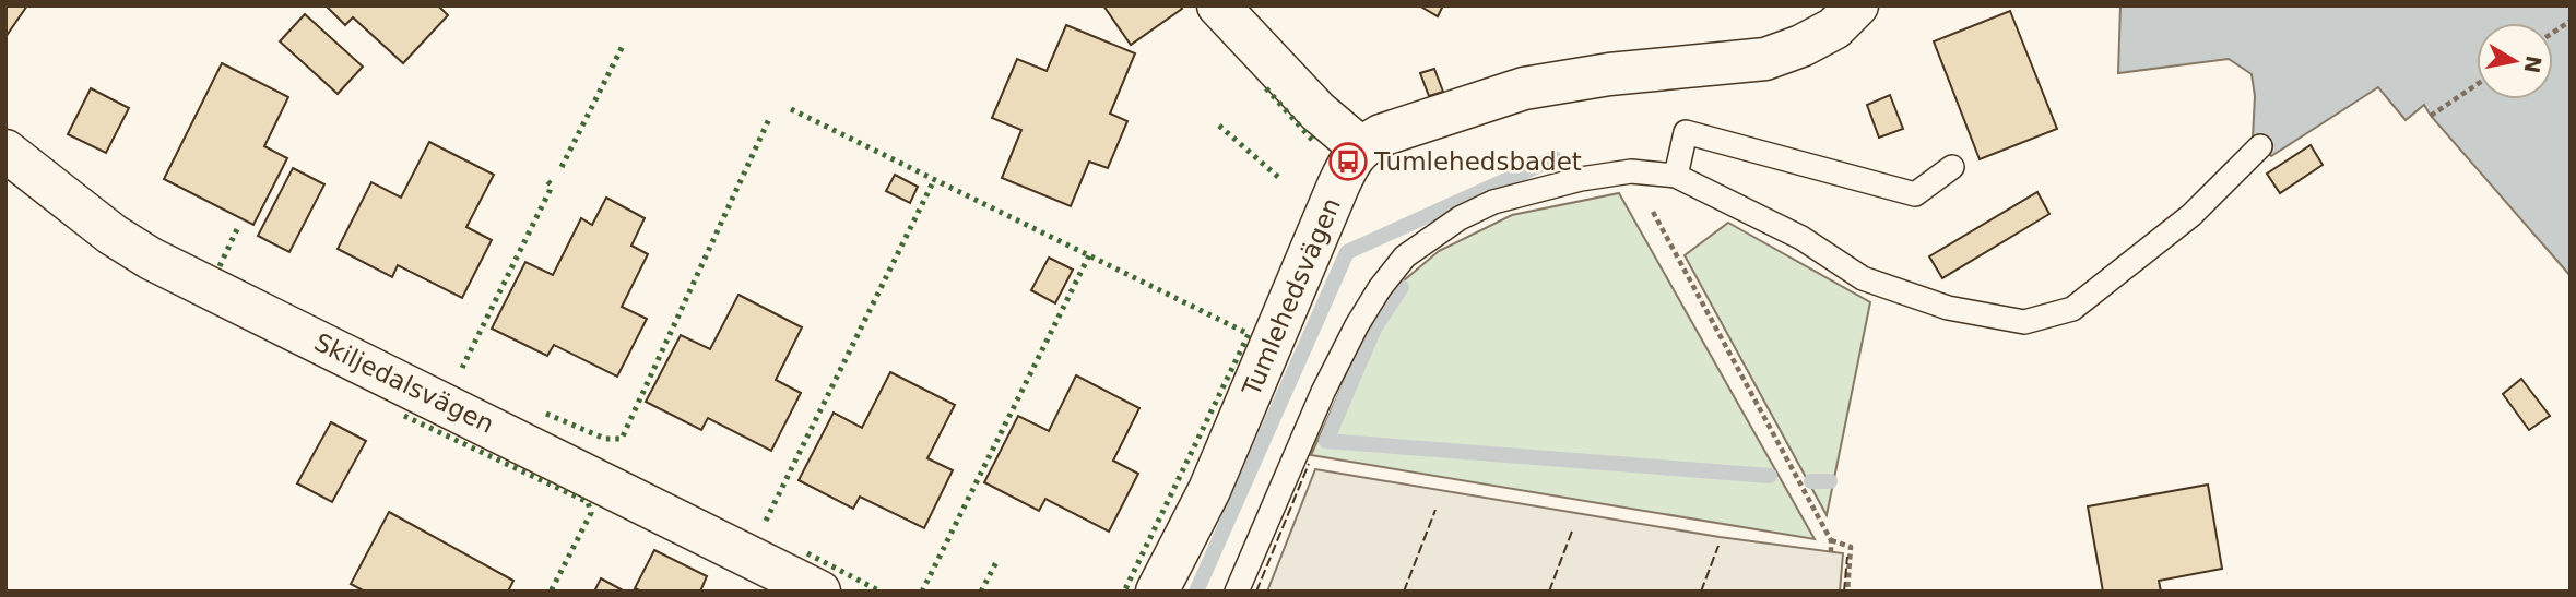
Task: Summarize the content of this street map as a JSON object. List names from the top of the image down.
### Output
{
  "streets": {
    "street": ["Tumlehedsvägen", "Skiljedalsvägen"]
  },
  "places": {
    "bus stop": ["Tumlehedsbadet"]
  },
  "north": "right"
}
